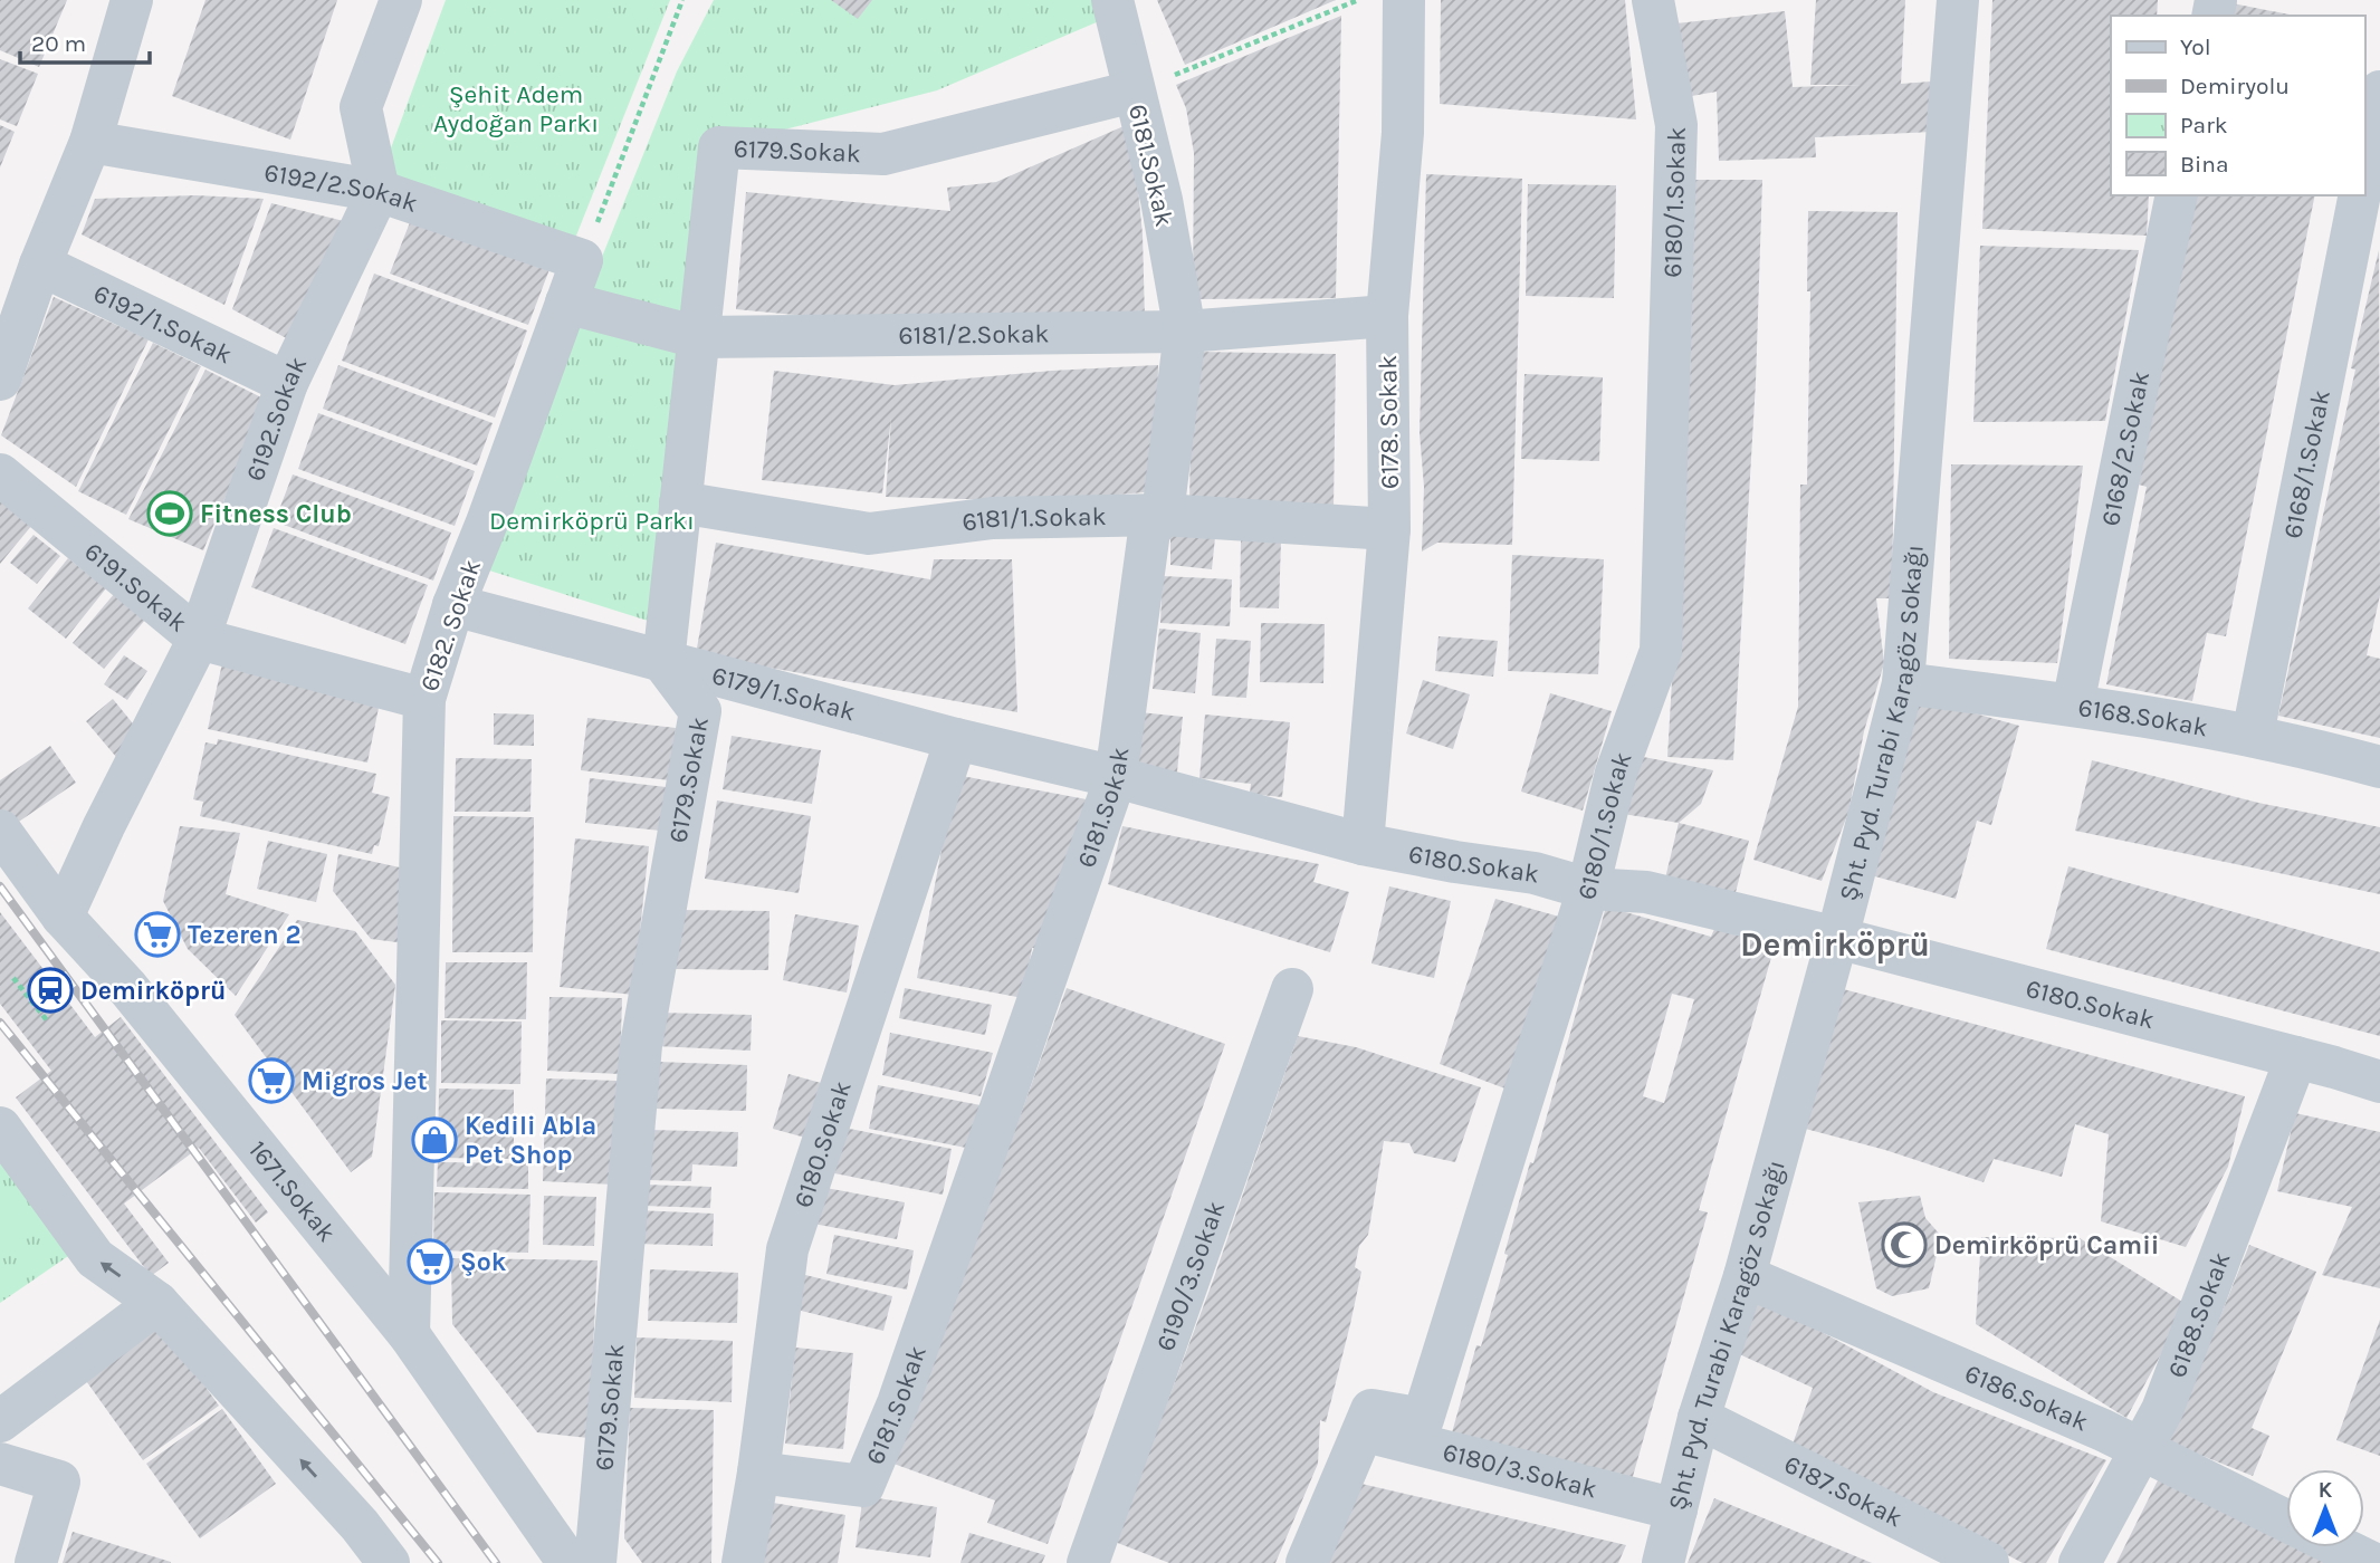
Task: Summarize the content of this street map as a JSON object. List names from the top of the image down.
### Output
{
  "streets": {
    "street": [
      "6179.Sokak",
      "6181.Sokak",
      "6192/2.Sokak",
      "6180/1.Sokak",
      "6192/1.Sokak",
      "6181/2.Sokak",
      "6192.Sokak",
      "6178. Sokak",
      "6168/2.Sokak",
      "6168/1.Sokak",
      "6181/1.Sokak",
      "6191.Sokak",
      "6182. Sokak",
      "6179/1.Sokak",
      "6168.Sokak",
      "Şht. Pyd. Turabi Karagöz Sokağı",
      "6180.Sokak",
      "1671.Sokak",
      "6190/3.Sokak",
      "6188.Sokak",
      "6186.Sokak",
      "6180/3.Sokak",
      "6187.Sokak"
    ]
  },
  "crossings": [
    ["6179.Sokak", "6181.Sokak"],
    ["6179.Sokak", "6181/2.Sokak"],
    ["6179.Sokak", "6181/1.Sokak"],
    ["6179.Sokak", "6179/1.Sokak"],
    ["6181.Sokak", "6181/2.Sokak"],
    ["6181.Sokak", "6181/1.Sokak"],
    ["6181.Sokak", "6179/1.Sokak"],
    ["6181.Sokak", "6180.Sokak"],
    ["6192/2.Sokak", "6192.Sokak"],
    ["6192/2.Sokak", "6182. Sokak"],
    ["6180/1.Sokak", "6180.Sokak"],
    ["6180/1.Sokak", "6180/3.Sokak"],
    ["6192/1.Sokak", "6192.Sokak"],
    ["6181/2.Sokak", "6178. Sokak"],
    ["6181/2.Sokak", "6182. Sokak"],
    ["6192.Sokak", "6191.Sokak"],
    ["6192.Sokak", "1671.Sokak"],
    ["6178. Sokak", "6181/1.Sokak"],
    ["6178. Sokak", "6180.Sokak"],
    ["6168/2.Sokak", "6168.Sokak"],
    ["6168/1.Sokak", "6168.Sokak"],
    ["6191.Sokak", "6182. Sokak"],
    ["6182. Sokak", "6179/1.Sokak"],
    ["6182. Sokak", "1671.Sokak"],
    ["6179/1.Sokak", "6180.Sokak"],
    ["6168.Sokak", "Şht. Pyd. Turabi Karagöz Sokağı"],
    ["Şht. Pyd. Turabi Karagöz Sokağı", "6180.Sokak"],
    ["Şht. Pyd. Turabi Karagöz Sokağı", "6186.Sokak"],
    ["Şht. Pyd. Turabi Karagöz Sokağı", "6180/3.Sokak"],
    ["Şht. Pyd. Turabi Karagöz Sokağı", "6187.Sokak"],
    ["6180.Sokak", "6188.Sokak"],
    ["6188.Sokak", "6186.Sokak"]
  ],
  "districts": ["Demirköprü"],
  "parks": ["Şehit Adem Aydoğan Parkı", "Demirköprü Parkı"],
  "places": {
    "sports": ["Fitness Club"],
    "supermarket": ["Tezeren 2", "Migros Jet", "Şok"],
    "station": ["Demirköprü"],
    "shop": ["Kedili Abla Pet Shop"],
    "mosque": ["Demirköprü Camii"]
  },
  "legend": [
    "Yol",
    "Demiryolu",
    "Park",
    "Bina"
  ],
  "scale_bar": "20 m",
  "north": "top"
}
